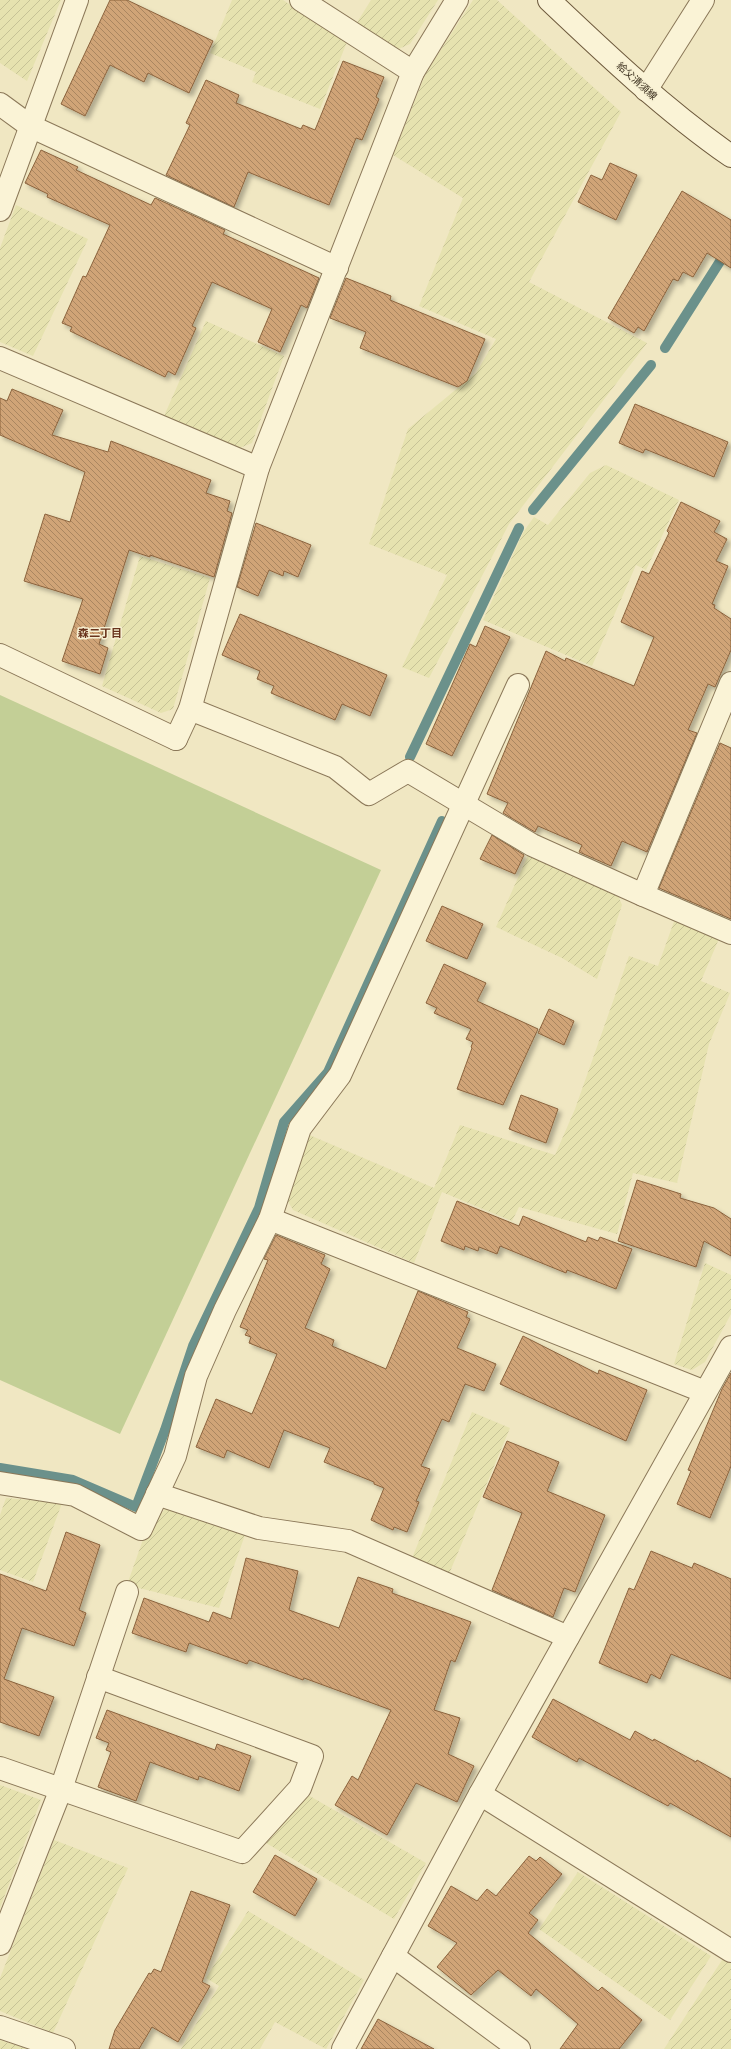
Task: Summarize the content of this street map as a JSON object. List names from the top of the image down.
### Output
{
  "streets": {
    "street": ["給父清須線"]
  },
  "districts": ["森二丁目"]
}
